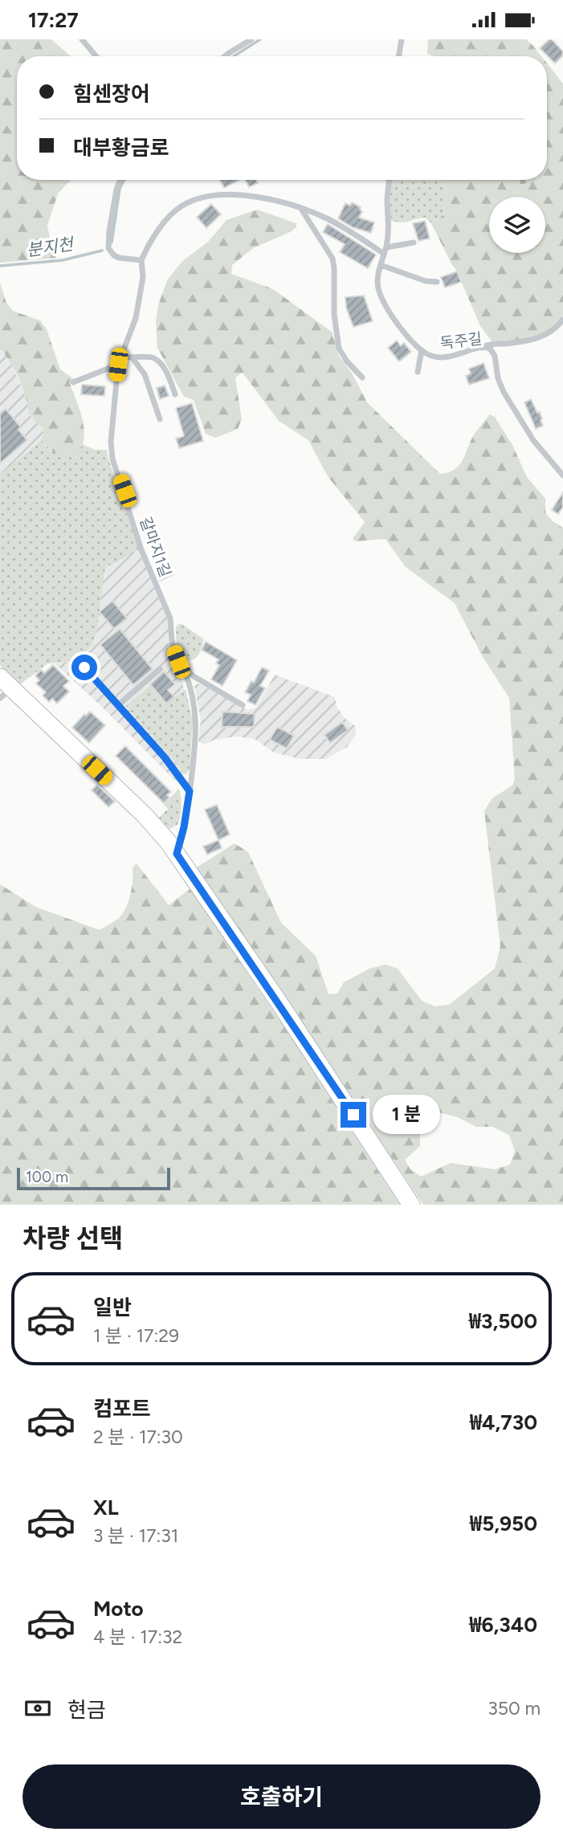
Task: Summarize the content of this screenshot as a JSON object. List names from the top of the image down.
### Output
{
  "streets": {
    "lane": ["독주길", "갈마지1길"]
  },
  "water": ["분지천"],
  "scale_bar": "100 m",
  "page": {
    "status": "17:27",
    "banner": ["힘센장어", "대부황금로"],
    "bubble": "1 분",
    "scale": "100 m",
    "heading": "차량 선택",
    "list": [
      {
        "name": "일반",
        "note": "1 분 · 17:29",
        "value": "₩3,500"
      },
      {
        "name": "컴포트",
        "note": "2 분 · 17:30",
        "value": "₩4,730"
      },
      {
        "name": "XL",
        "note": "3 분 · 17:31",
        "value": "₩5,950"
      },
      {
        "name": "Moto",
        "note": "4 분 · 17:32",
        "value": "₩6,340"
      }
    ],
    "pay": ["현금", "350 m"],
    "buttons": "호출하기"
  }
}
